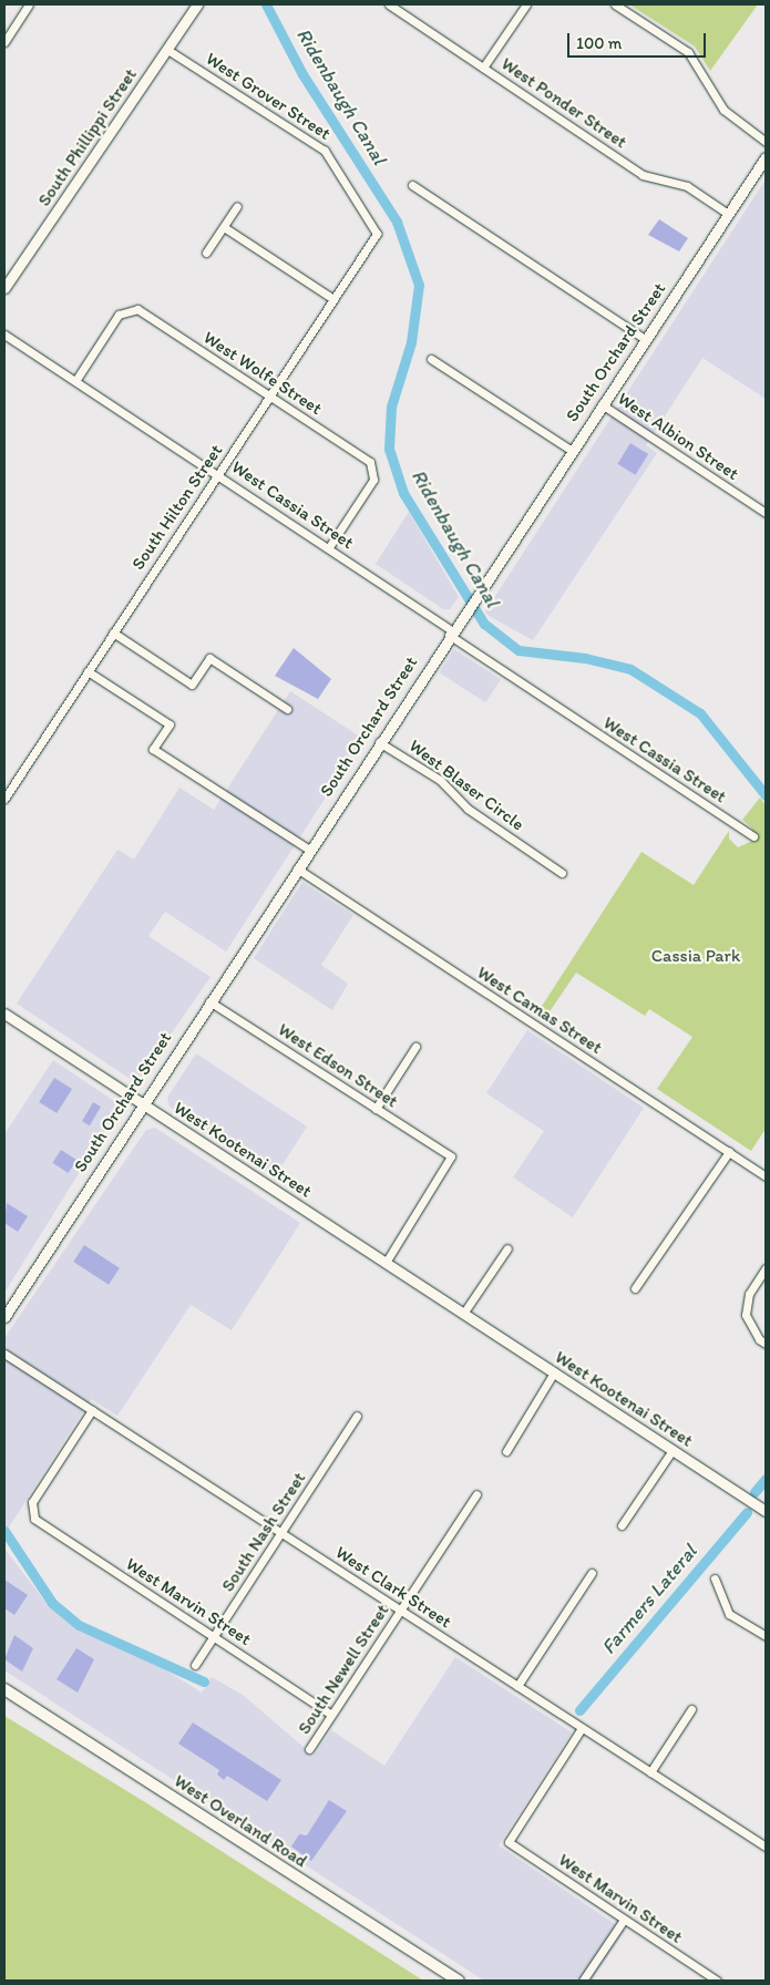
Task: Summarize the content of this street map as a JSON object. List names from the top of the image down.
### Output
{
  "streets": {
    "main road": [
      "South Phillippi Street",
      "South Orchard Street",
      "West Kootenai Street",
      "West Overland Road"
    ],
    "street": [
      "West Grover Street",
      "West Ponder Street",
      "West Wolfe Street",
      "West Albion Street",
      "West Cassia Street",
      "South Hilton Street",
      "West Blaser Circle",
      "West Camas Street",
      "West Edson Street",
      "South Nash Street",
      "West Clark Street",
      "West Marvin Street",
      "South Newell Street"
    ]
  },
  "crossings": [
    ["West Grover Street", "South Phillippi Street"],
    ["West Grover Street", "South Hilton Street"],
    ["West Ponder Street", "South Orchard Street"],
    ["South Orchard Street", "West Albion Street"],
    ["South Orchard Street", "West Cassia Street"],
    ["South Orchard Street", "West Blaser Circle"],
    ["South Orchard Street", "West Camas Street"],
    ["South Orchard Street", "West Edson Street"],
    ["South Orchard Street", "West Kootenai Street"],
    ["West Wolfe Street", "West Cassia Street"],
    ["West Wolfe Street", "South Hilton Street"],
    ["West Cassia Street", "South Hilton Street"],
    ["West Edson Street", "West Kootenai Street"],
    ["South Nash Street", "West Clark Street"],
    ["South Nash Street", "West Marvin Street"],
    ["West Clark Street", "West Marvin Street"],
    ["West Clark Street", "South Newell Street"],
    ["West Marvin Street", "South Newell Street"]
  ],
  "water": ["Ridenbaugh Canal", "Farmers Lateral"],
  "parks": ["Cassia Park"],
  "scale_bar": "100 m"
}
